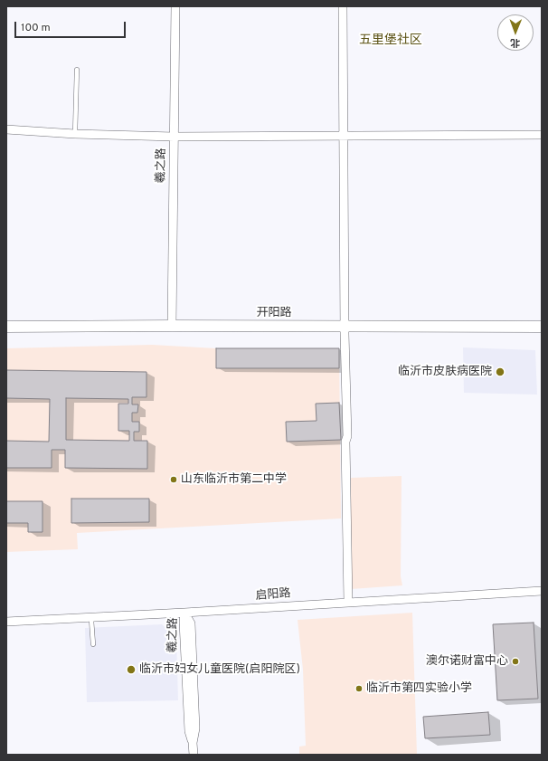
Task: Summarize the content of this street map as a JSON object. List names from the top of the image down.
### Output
{
  "streets": {
    "street": ["羲之路", "开阳路", "启阳路"]
  },
  "crossings": [
    ["羲之路", "开阳路"],
    ["羲之路", "启阳路"]
  ],
  "districts": ["五里堡社区"],
  "places": [
    "临沂市皮肤病医院",
    "山东临沂市第二中学",
    "澳尔诺财富中心",
    "临沂市妇女儿童医院(启阳院区)",
    "临沂市第四实验小学"
  ],
  "scale_bar": "100 m",
  "north": "bottom"
}
